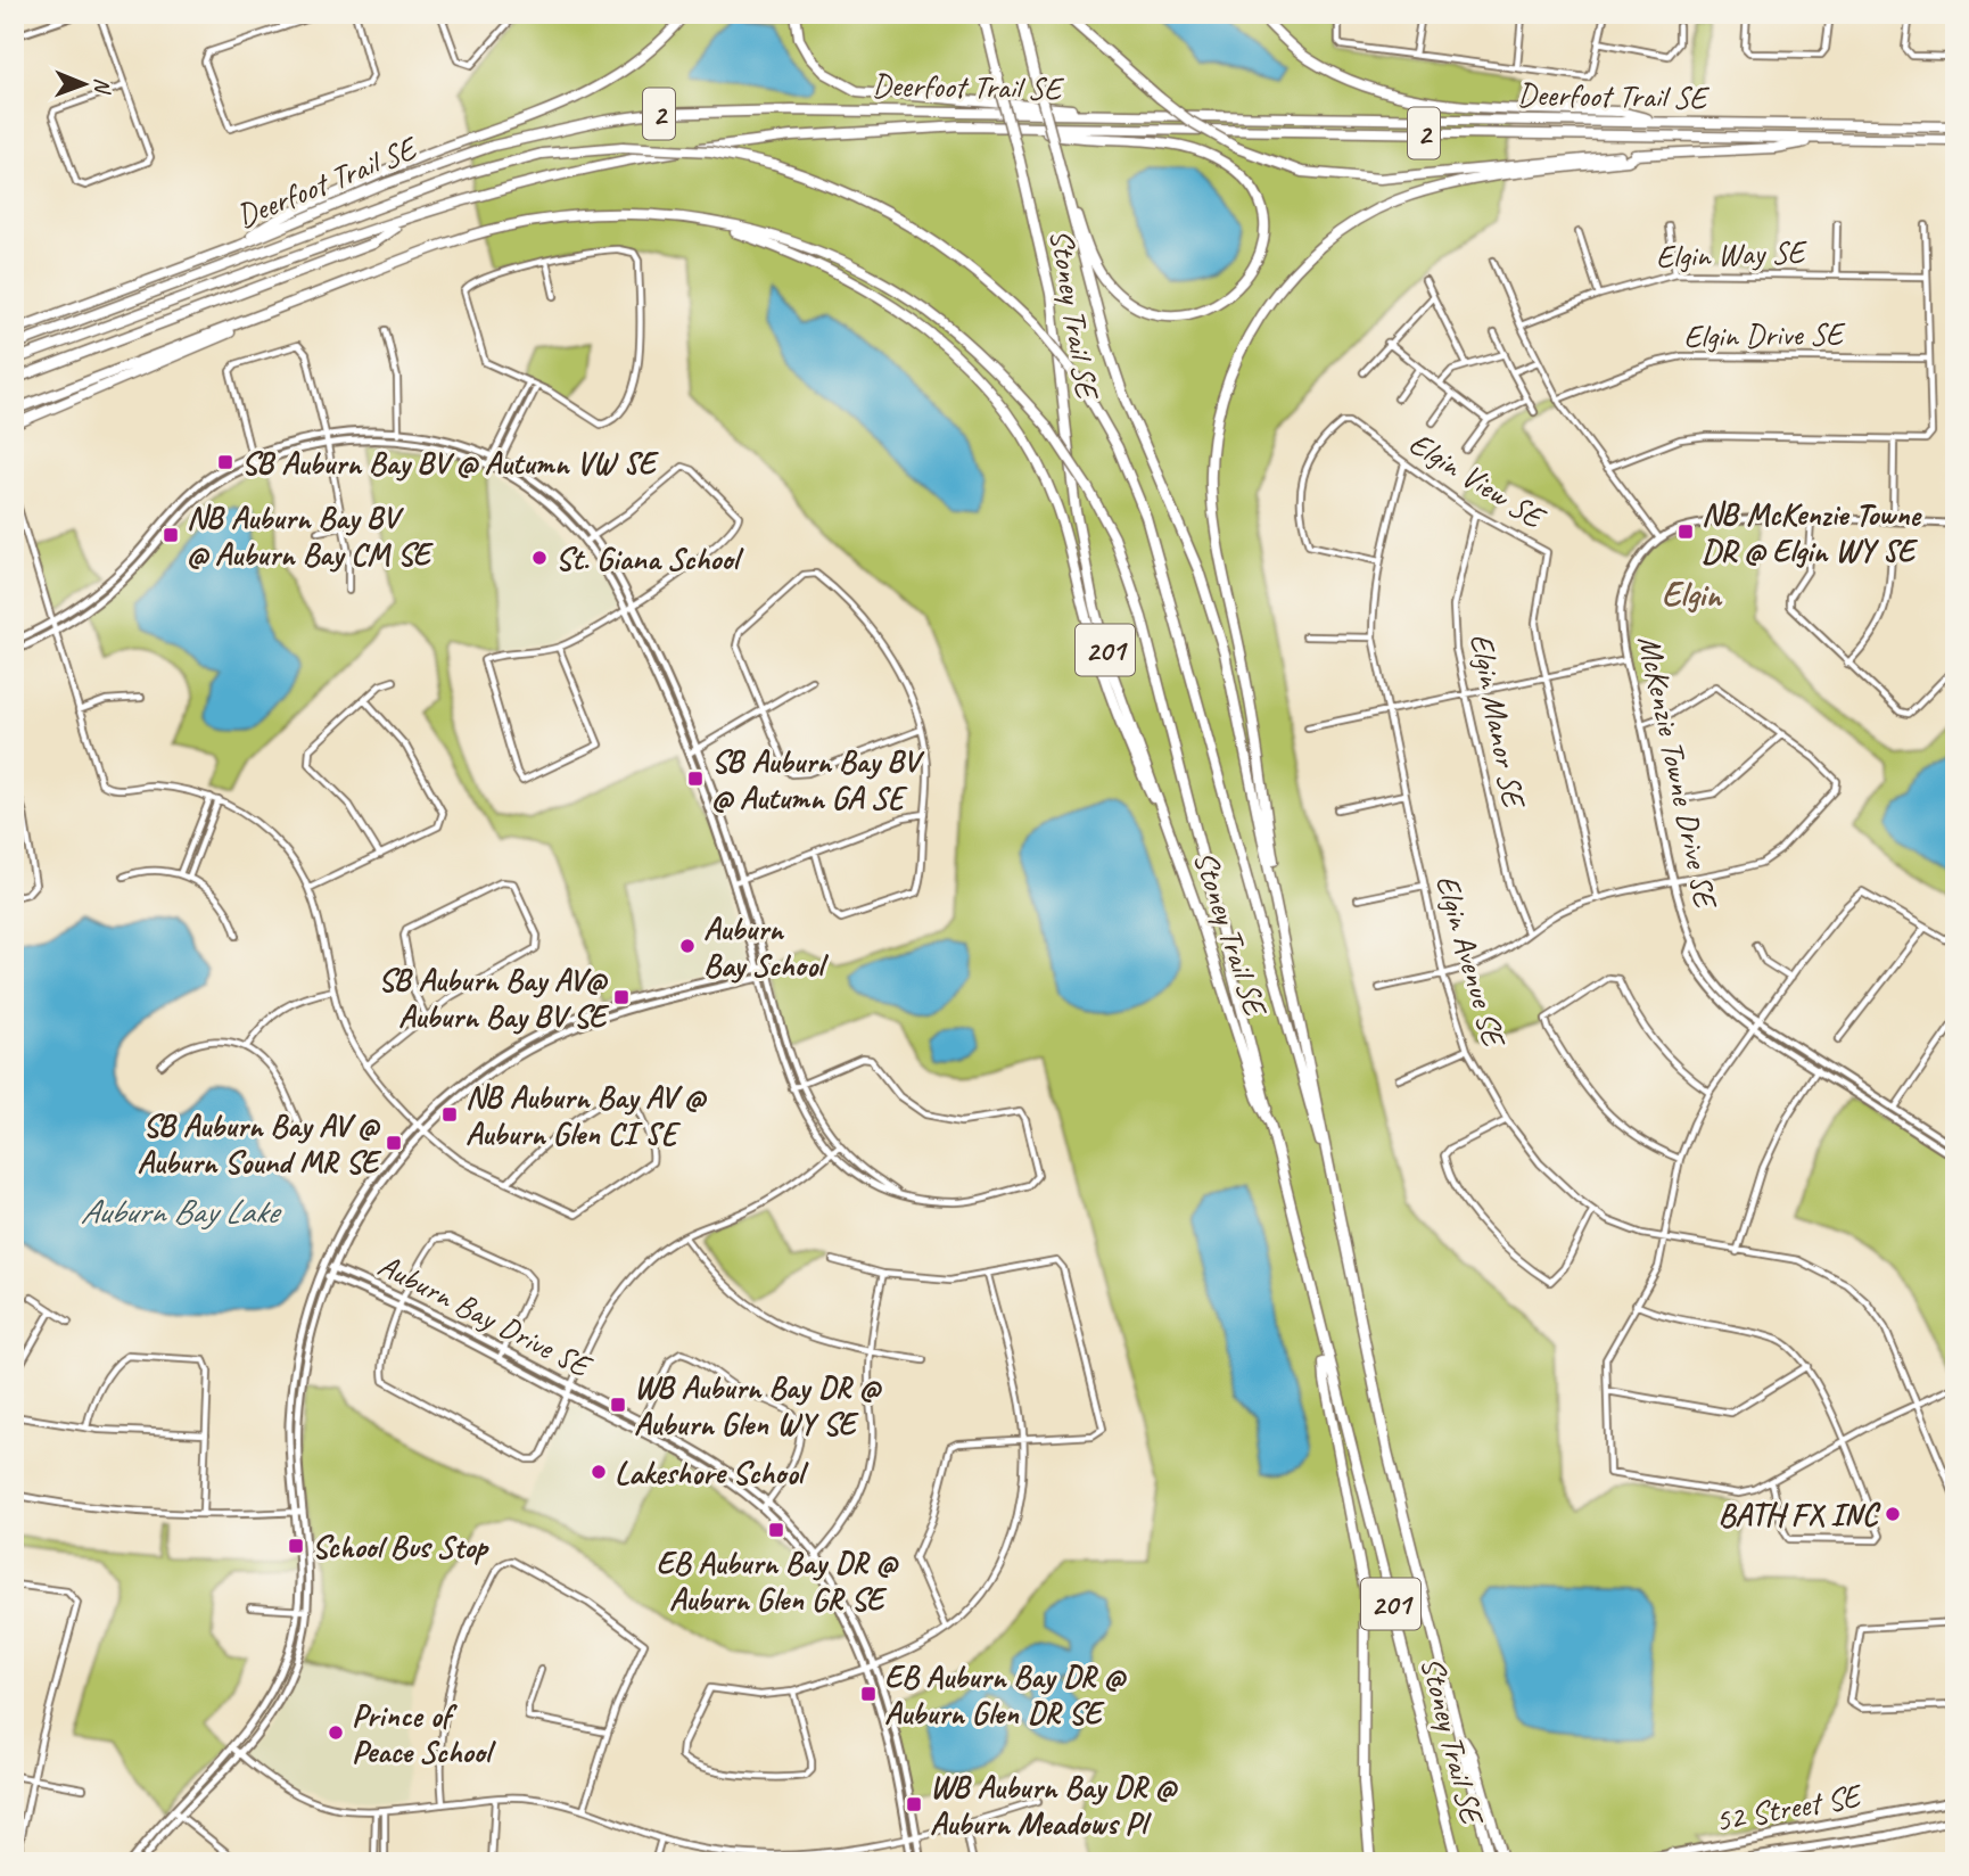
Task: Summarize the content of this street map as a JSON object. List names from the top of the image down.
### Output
{
  "streets": {
    "highway": [
      "Deerfoot Trail SE",
      "2",
      "Stoney Trail SE",
      "201"
    ],
    "main road": ["52 Street SE"],
    "street": [
      "Elgin Way SE",
      "Elgin Drive SE",
      "Elgin View SE",
      "Elgin Manor SE",
      "McKenzie Towne Drive SE",
      "Elgin Avenue SE",
      "Auburn Bay Drive SE"
    ]
  },
  "crossings": [
    ["Elgin View SE", "Elgin Manor SE"],
    ["Elgin View SE", "Elgin Avenue SE"]
  ],
  "districts": ["Elgin"],
  "water": ["Auburn Bay Lake"],
  "places": {
    "transit": [
      "SB Auburn Bay BV @ Autumn VW SE",
      "NB McKenzie Towne DR @ Elgin WY SE",
      "NB Auburn Bay BV @ Auburn Bay CM SE",
      "SB Auburn Bay BV @ Autumn GA SE",
      "SB Auburn Bay AV@ Auburn Bay BV SE",
      "NB Auburn Bay AV @ Auburn Glen CI SE",
      "SB Auburn Bay AV @ Auburn Sound MR SE",
      "WB Auburn Bay DR @ Auburn Glen WY SE",
      "EB Auburn Bay DR @ Auburn Glen GR SE",
      "School Bus Stop",
      "EB Auburn Bay DR @ Auburn Glen DR SE",
      "WB Auburn Bay DR @ Auburn Meadows Pl"
    ],
    "other": [
      "St. Giana School",
      "Auburn Bay School",
      "Lakeshore School",
      "BATH FX INC",
      "Prince of Peace School"
    ]
  },
  "north": "right"
}
